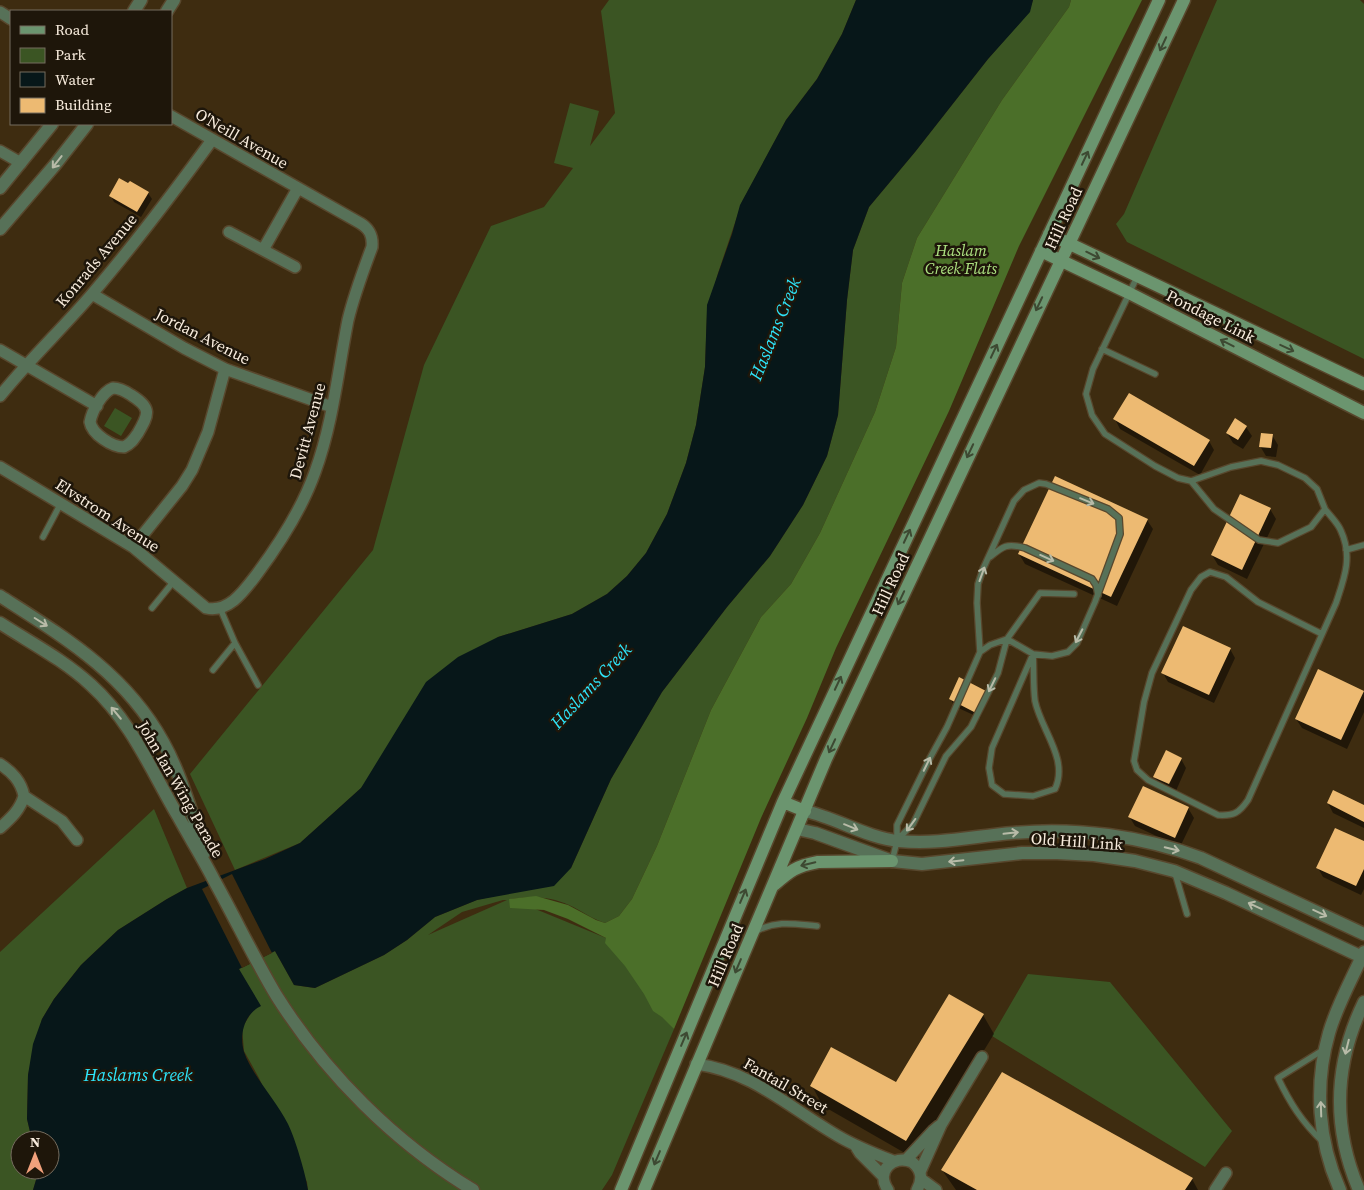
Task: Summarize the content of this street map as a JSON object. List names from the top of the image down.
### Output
{
  "streets": {
    "main road": ["Hill Road", "Pondage Link", "Old Hill Link"],
    "street": [
      "O'Neill Avenue",
      "Konrads Avenue",
      "Jordan Avenue",
      "Devitt Avenue",
      "Elvstrom Avenue",
      "John Ian Wing Parade",
      "Fantail Street"
    ]
  },
  "crossings": [
    ["O'Neill Avenue", "Konrads Avenue"],
    ["O'Neill Avenue", "Devitt Avenue"],
    ["Hill Road", "Pondage Link"],
    ["Hill Road", "Old Hill Link"],
    ["Hill Road", "Fantail Street"],
    ["Konrads Avenue", "Jordan Avenue"],
    ["Jordan Avenue", "Devitt Avenue"],
    ["Devitt Avenue", "Elvstrom Avenue"]
  ],
  "water": ["Haslams Creek"],
  "parks": ["Haslam Creek Flats"],
  "legend": [
    "Road",
    "Park",
    "Water",
    "Building"
  ],
  "north": "top"
}
